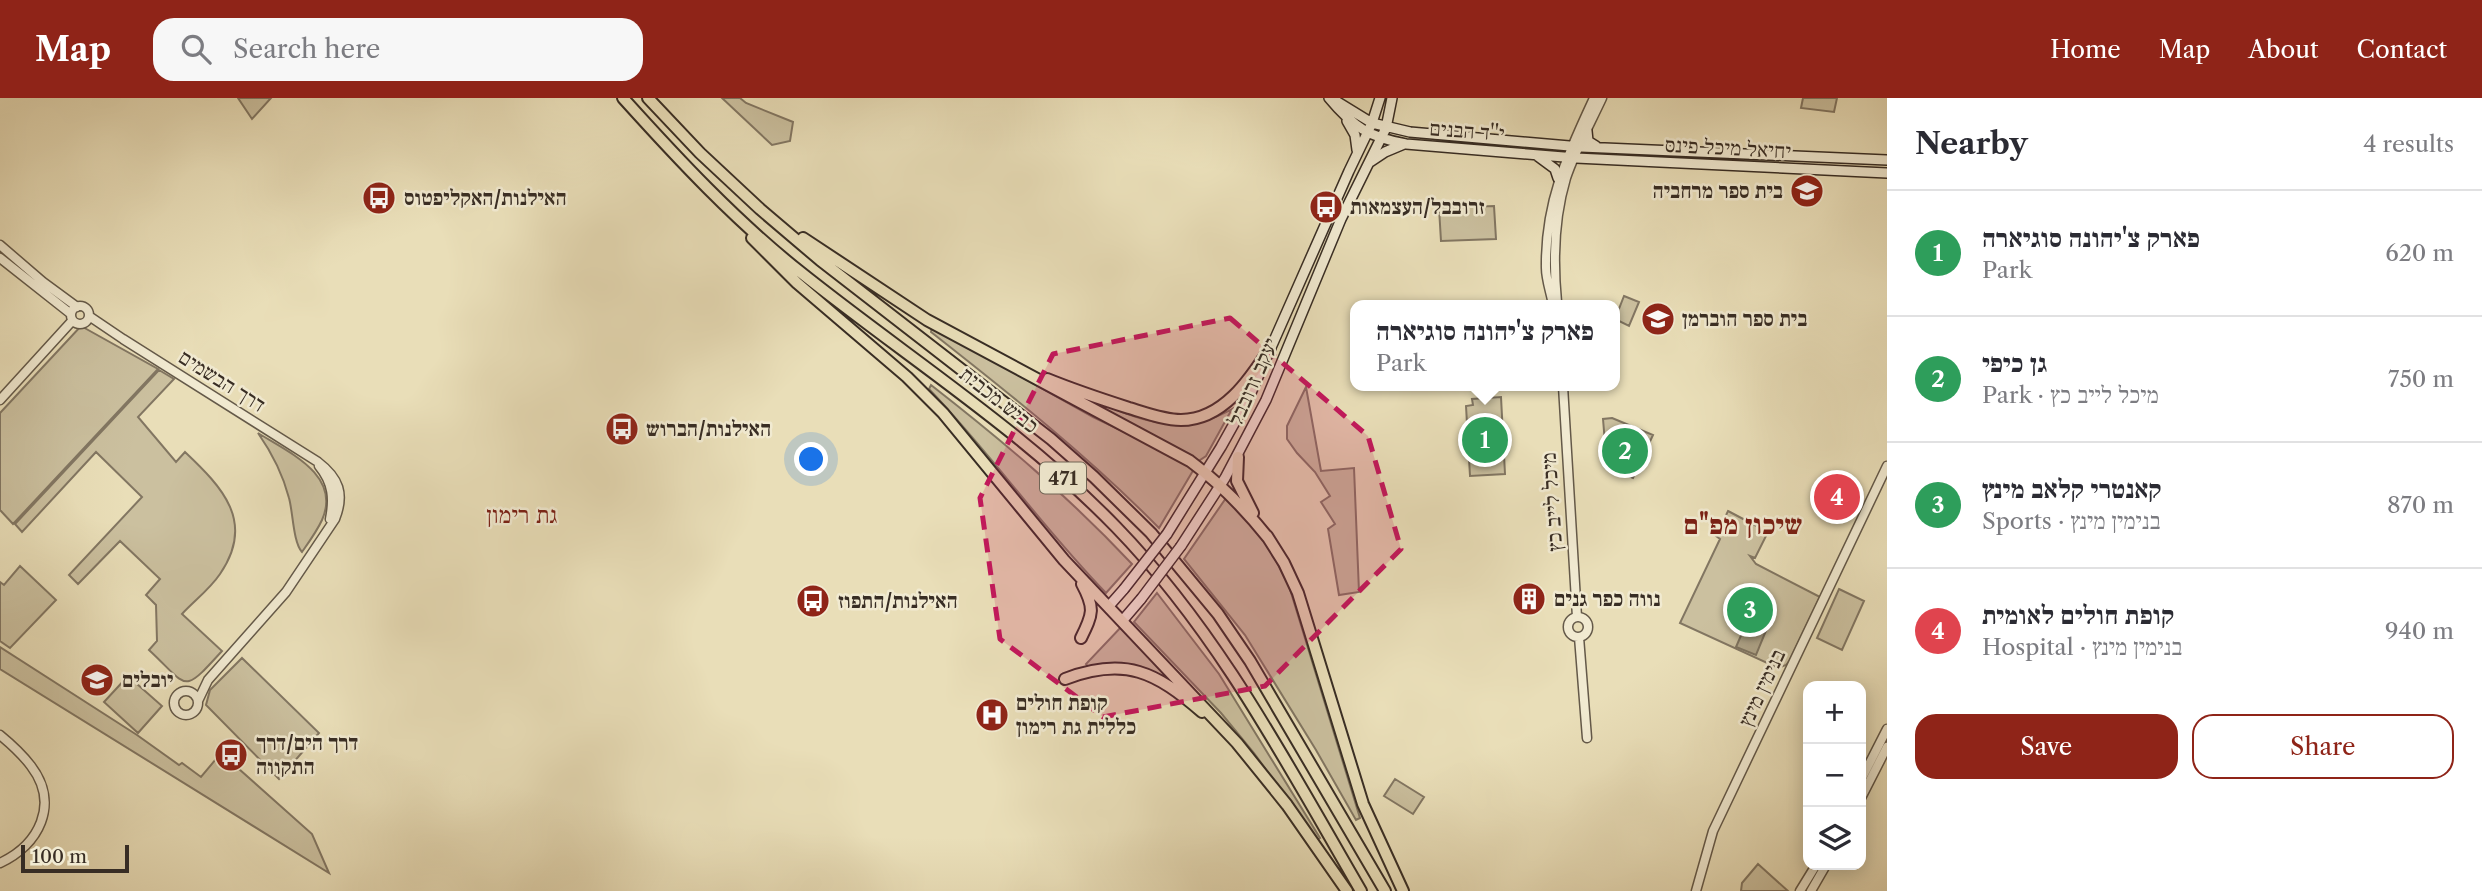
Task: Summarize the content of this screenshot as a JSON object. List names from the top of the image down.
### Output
{
  "streets": {
    "highway": ["כביש מכבית", "471"],
    "main road": ["י''ד הבנים", "יחיאל מיכל פינס", "יעקב זרובבל"],
    "street": ["דרך הבשמים", "מיכל לייב כץ", "בנימין מינץ"]
  },
  "crossings": [
    ["י''ד הבנים", "יחיאל מיכל פינס"],
    ["י''ד הבנים", "יעקב זרובבל"]
  ],
  "districts": ["גת רימון", "שיכון מפ\"ם"],
  "places": {
    "school or university": ["בית ספר מרחביה", "בית ספר הוברמן", "יובלים"],
    "bus stop": [
      "האילנות/האקליפטוס",
      "זרובבל/העצמאות",
      "האילנות/הברוש",
      "האילנות/התפוז",
      "דרך הים/דרך התקווה"
    ],
    "building": ["נווה כפר גנים"],
    "hospital": ["קופת חולים כללית גת רימון"]
  },
  "scale_bar": "100 m",
  "page": {
    "header": "Map",
    "search": "Search here",
    "nav": [
      "Home",
      "Map",
      "About",
      "Contact"
    ],
    "heading": ["Nearby", "4 results"],
    "list": [
      {
        "mark": "1",
        "name": "פארק צ'יהונה סוגיארה",
        "note": "Park",
        "value": "620 m"
      },
      {
        "mark": "2",
        "name": "גן כיפי",
        "note": "Park · מיכל לייב כץ",
        "value": "750 m"
      },
      {
        "mark": "3",
        "name": "קאנטרי קלאב מינץ",
        "note": "Sports · בנימין מינץ",
        "value": "870 m"
      },
      {
        "mark": "4",
        "name": "קופת חולים לאומית",
        "note": "Hospital · בנימין מינץ",
        "value": "940 m"
      }
    ],
    "popup": ["פארק צ'יהונה סוגיארה", "Park"],
    "pins": [
      "1",
      "2",
      "4",
      "3"
    ],
    "map_buttons": ["+", "−"],
    "buttons": ["Save", "Share"],
    "scale": "100 m"
  }
}
